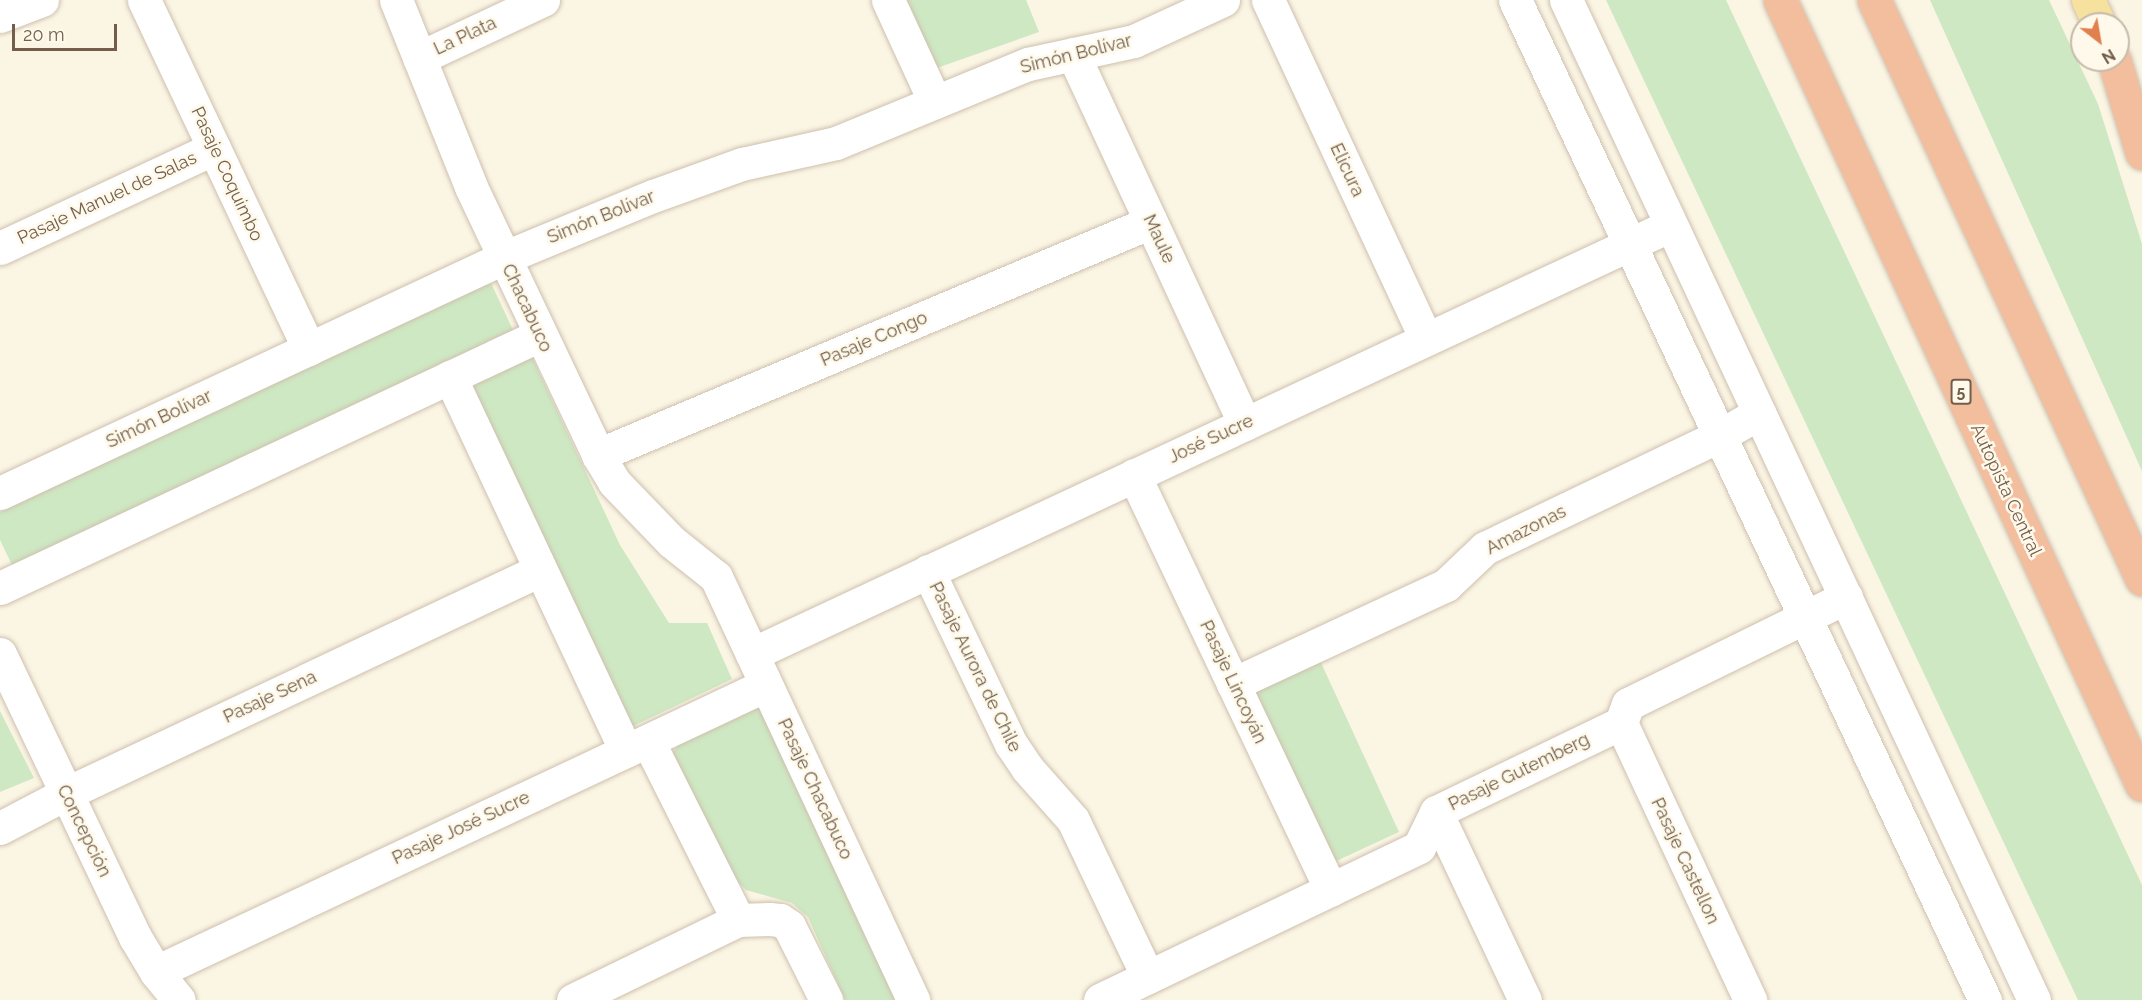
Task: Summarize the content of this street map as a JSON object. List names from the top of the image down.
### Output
{
  "streets": {
    "highway": ["5", "Autopista Central"],
    "street": [
      "La Plata",
      "Simón Bolívar",
      "Elicura",
      "Pasaje Coquimbo",
      "Pasaje Manuel de Salas",
      "Maule",
      "Chacabuco",
      "Pasaje Congo",
      "José Sucre",
      "Amazonas",
      "Pasaje Aurora de Chile",
      "Pasaje Lincoyán",
      "Pasaje Sena",
      "Pasaje Gutemberg",
      "Pasaje Chacabuco",
      "Pasaje José Sucre",
      "Concepción",
      "Pasaje Castellon"
    ]
  },
  "crossings": [
    ["La Plata", "Chacabuco"],
    ["Simón Bolívar", "Pasaje Coquimbo"],
    ["Simón Bolívar", "Maule"],
    ["Simón Bolívar", "Chacabuco"],
    ["Elicura", "José Sucre"],
    ["Pasaje Coquimbo", "Pasaje Manuel de Salas"],
    ["Maule", "Pasaje Congo"],
    ["Maule", "José Sucre"],
    ["Chacabuco", "Pasaje Congo"],
    ["Chacabuco", "Pasaje Chacabuco"],
    ["José Sucre", "Pasaje Aurora de Chile"],
    ["José Sucre", "Pasaje Lincoyán"],
    ["José Sucre", "Pasaje Chacabuco"],
    ["Amazonas", "Pasaje Lincoyán"],
    ["Pasaje Aurora de Chile", "Pasaje Gutemberg"],
    ["Pasaje Lincoyán", "Pasaje Gutemberg"],
    ["Pasaje Sena", "Concepción"],
    ["Pasaje Gutemberg", "Pasaje Castellon"],
    ["Pasaje Chacabuco", "Pasaje José Sucre"],
    ["Pasaje José Sucre", "Concepción"]
  ],
  "scale_bar": "20 m",
  "north": "bottom right"
}
